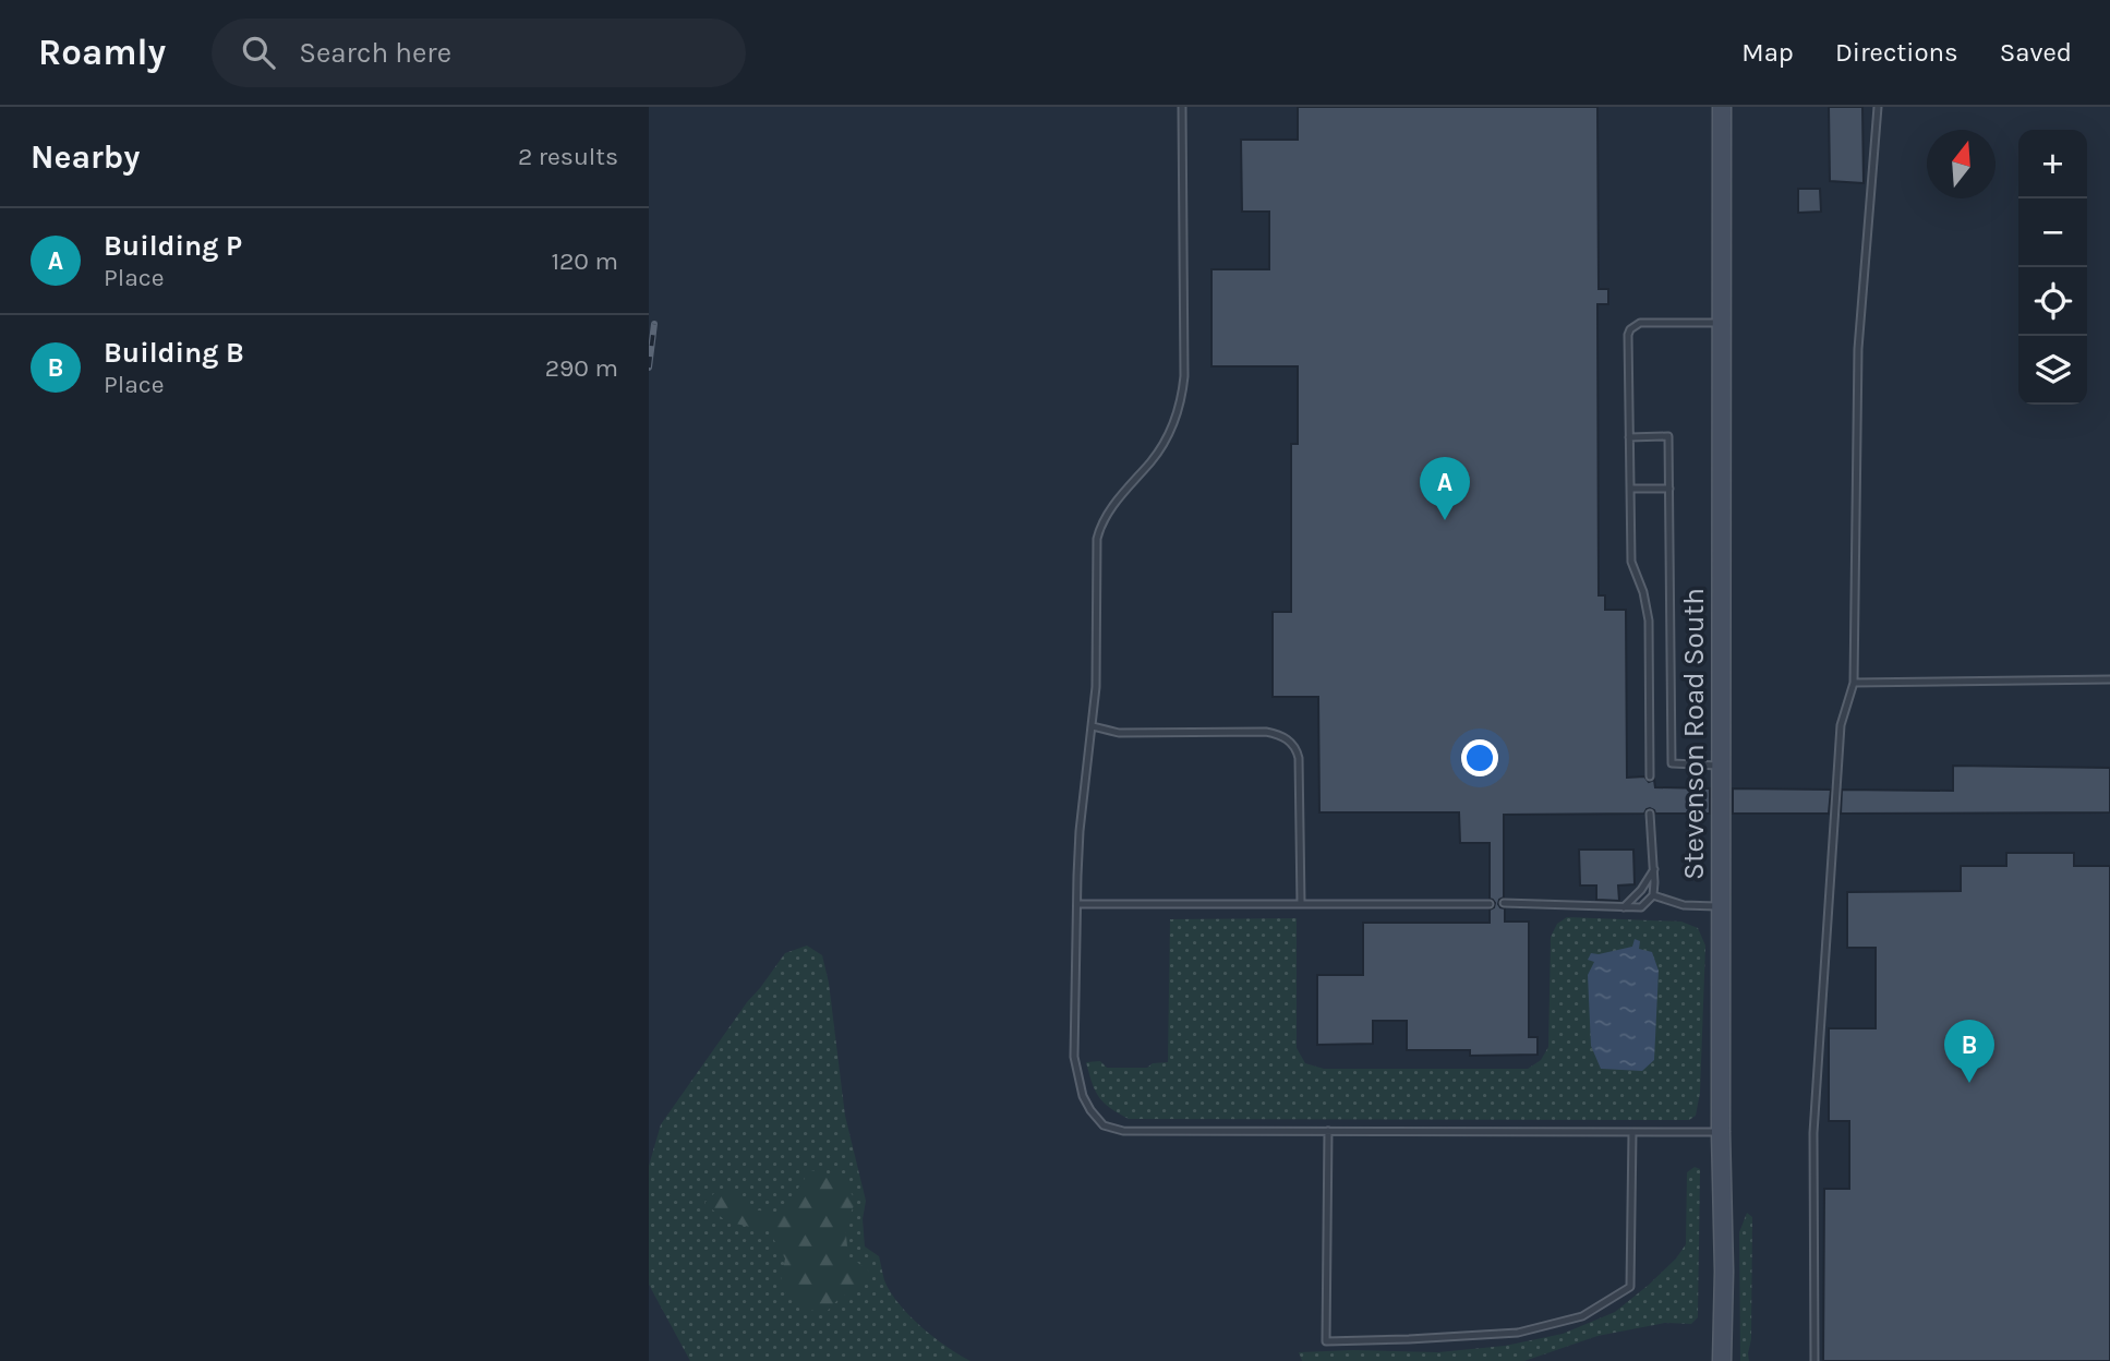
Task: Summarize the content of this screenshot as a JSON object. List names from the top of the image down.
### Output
{
  "streets": {
    "main road": ["Stevenson Road South"]
  },
  "north": "top",
  "page": {
    "header": "Roamly",
    "search": "Search here",
    "nav": ["Map", "Directions", "Saved"],
    "heading": ["Nearby", "2 results"],
    "map_buttons": ["+", "−"],
    "list": [
      {
        "mark": "A",
        "name": "Building P",
        "note": "Place",
        "value": "120 m"
      },
      {
        "mark": "B",
        "name": "Building B",
        "note": "Place",
        "value": "290 m"
      }
    ],
    "pins": ["A", "B"]
  }
}
